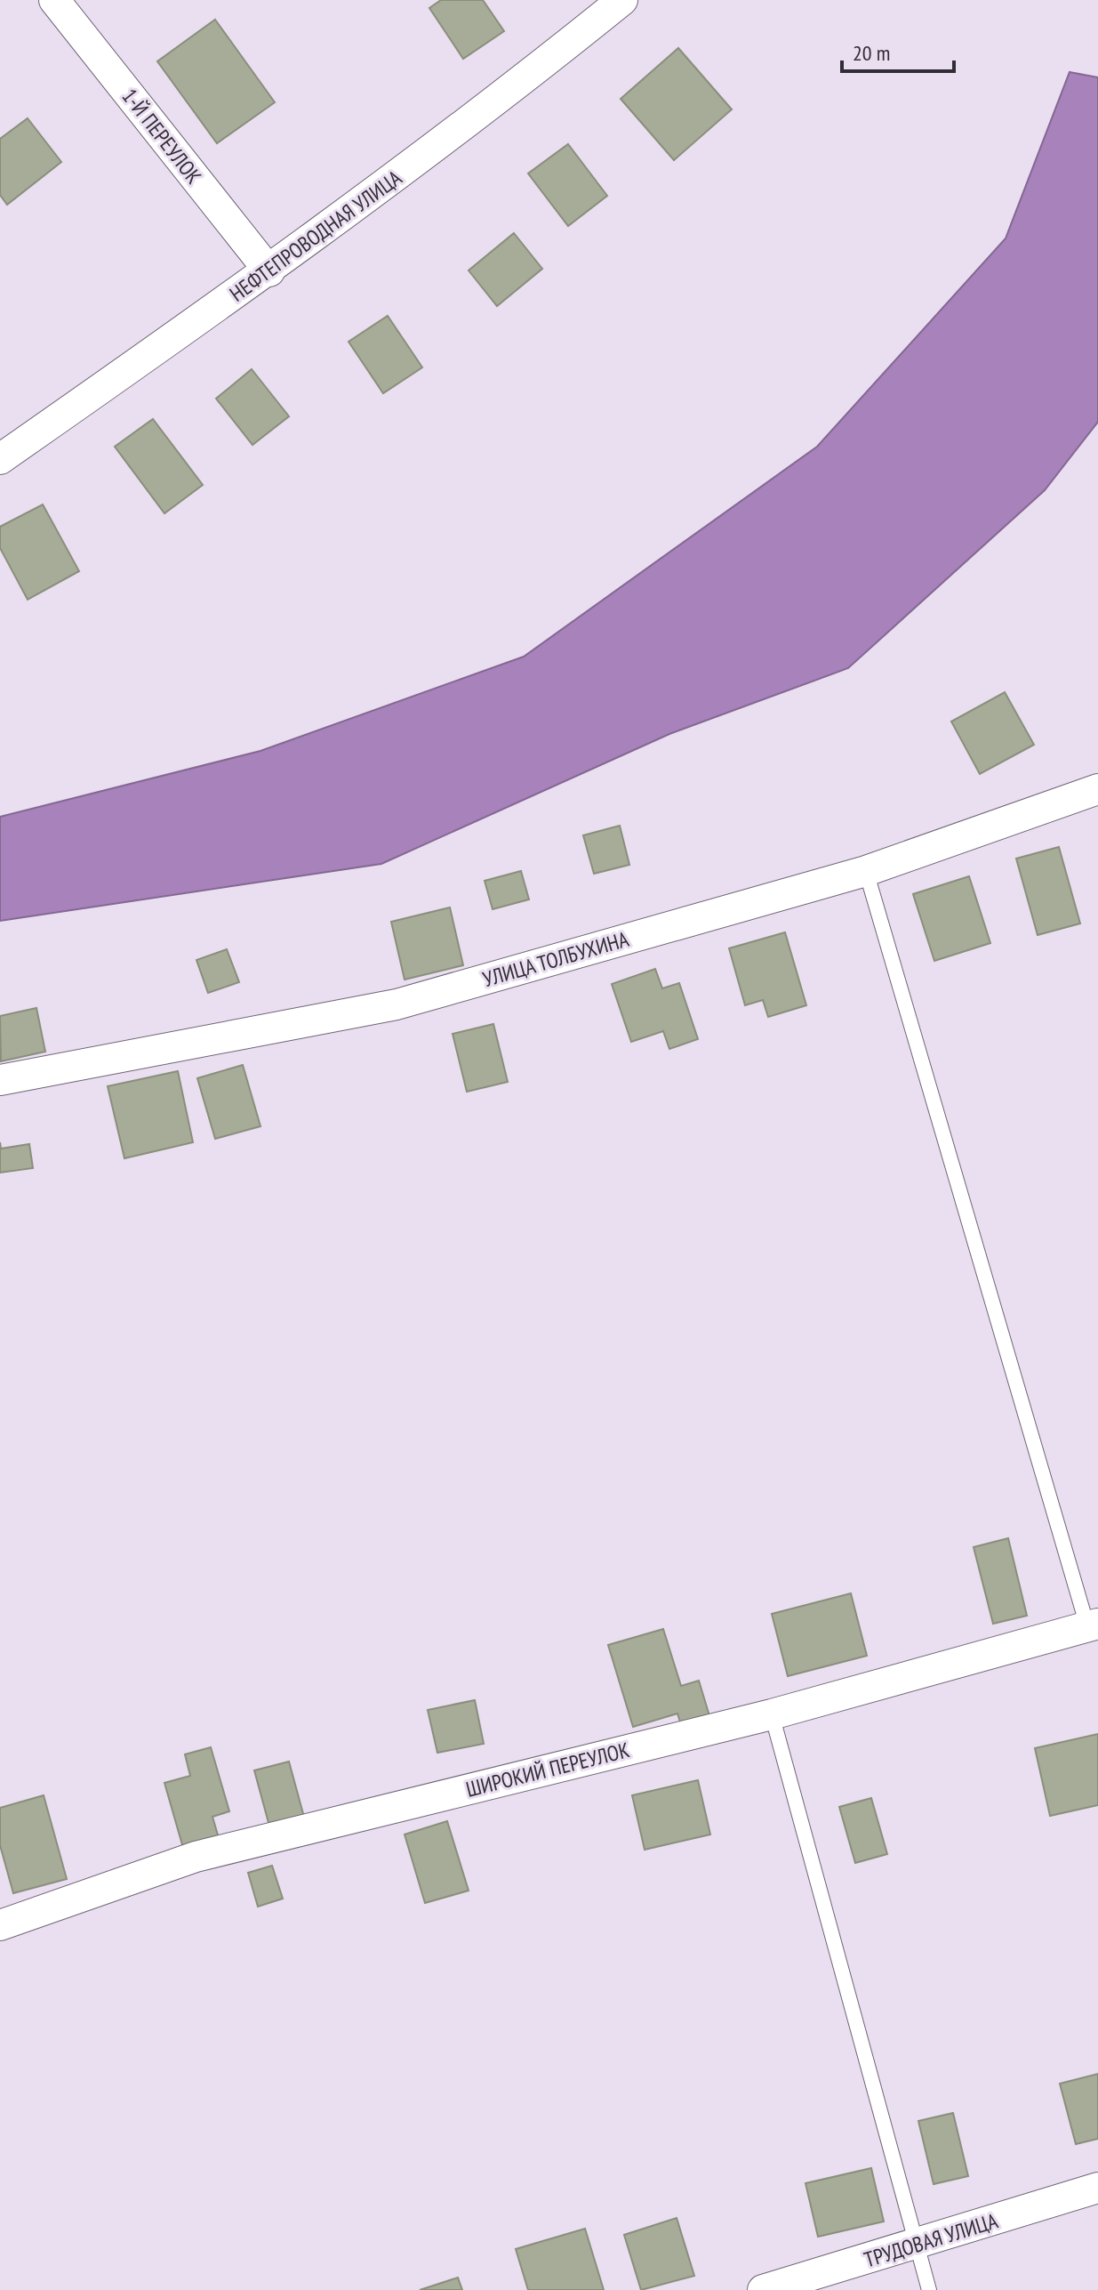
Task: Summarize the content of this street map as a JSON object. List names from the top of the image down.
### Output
{
  "streets": {
    "street": [
      "1-Й ПЕРЕУЛОК",
      "НЕФТЕПРОВОДНАЯ УЛИЦА",
      "УЛИЦА ТОЛБУХИНА",
      "ШИРОКИЙ ПЕРЕУЛОК",
      "ТРУДОВАЯ УЛИЦА"
    ]
  },
  "crossings": [
    ["1-Й ПЕРЕУЛОК", "НЕФТЕПРОВОДНАЯ УЛИЦА"]
  ],
  "scale_bar": "20 m"
}
